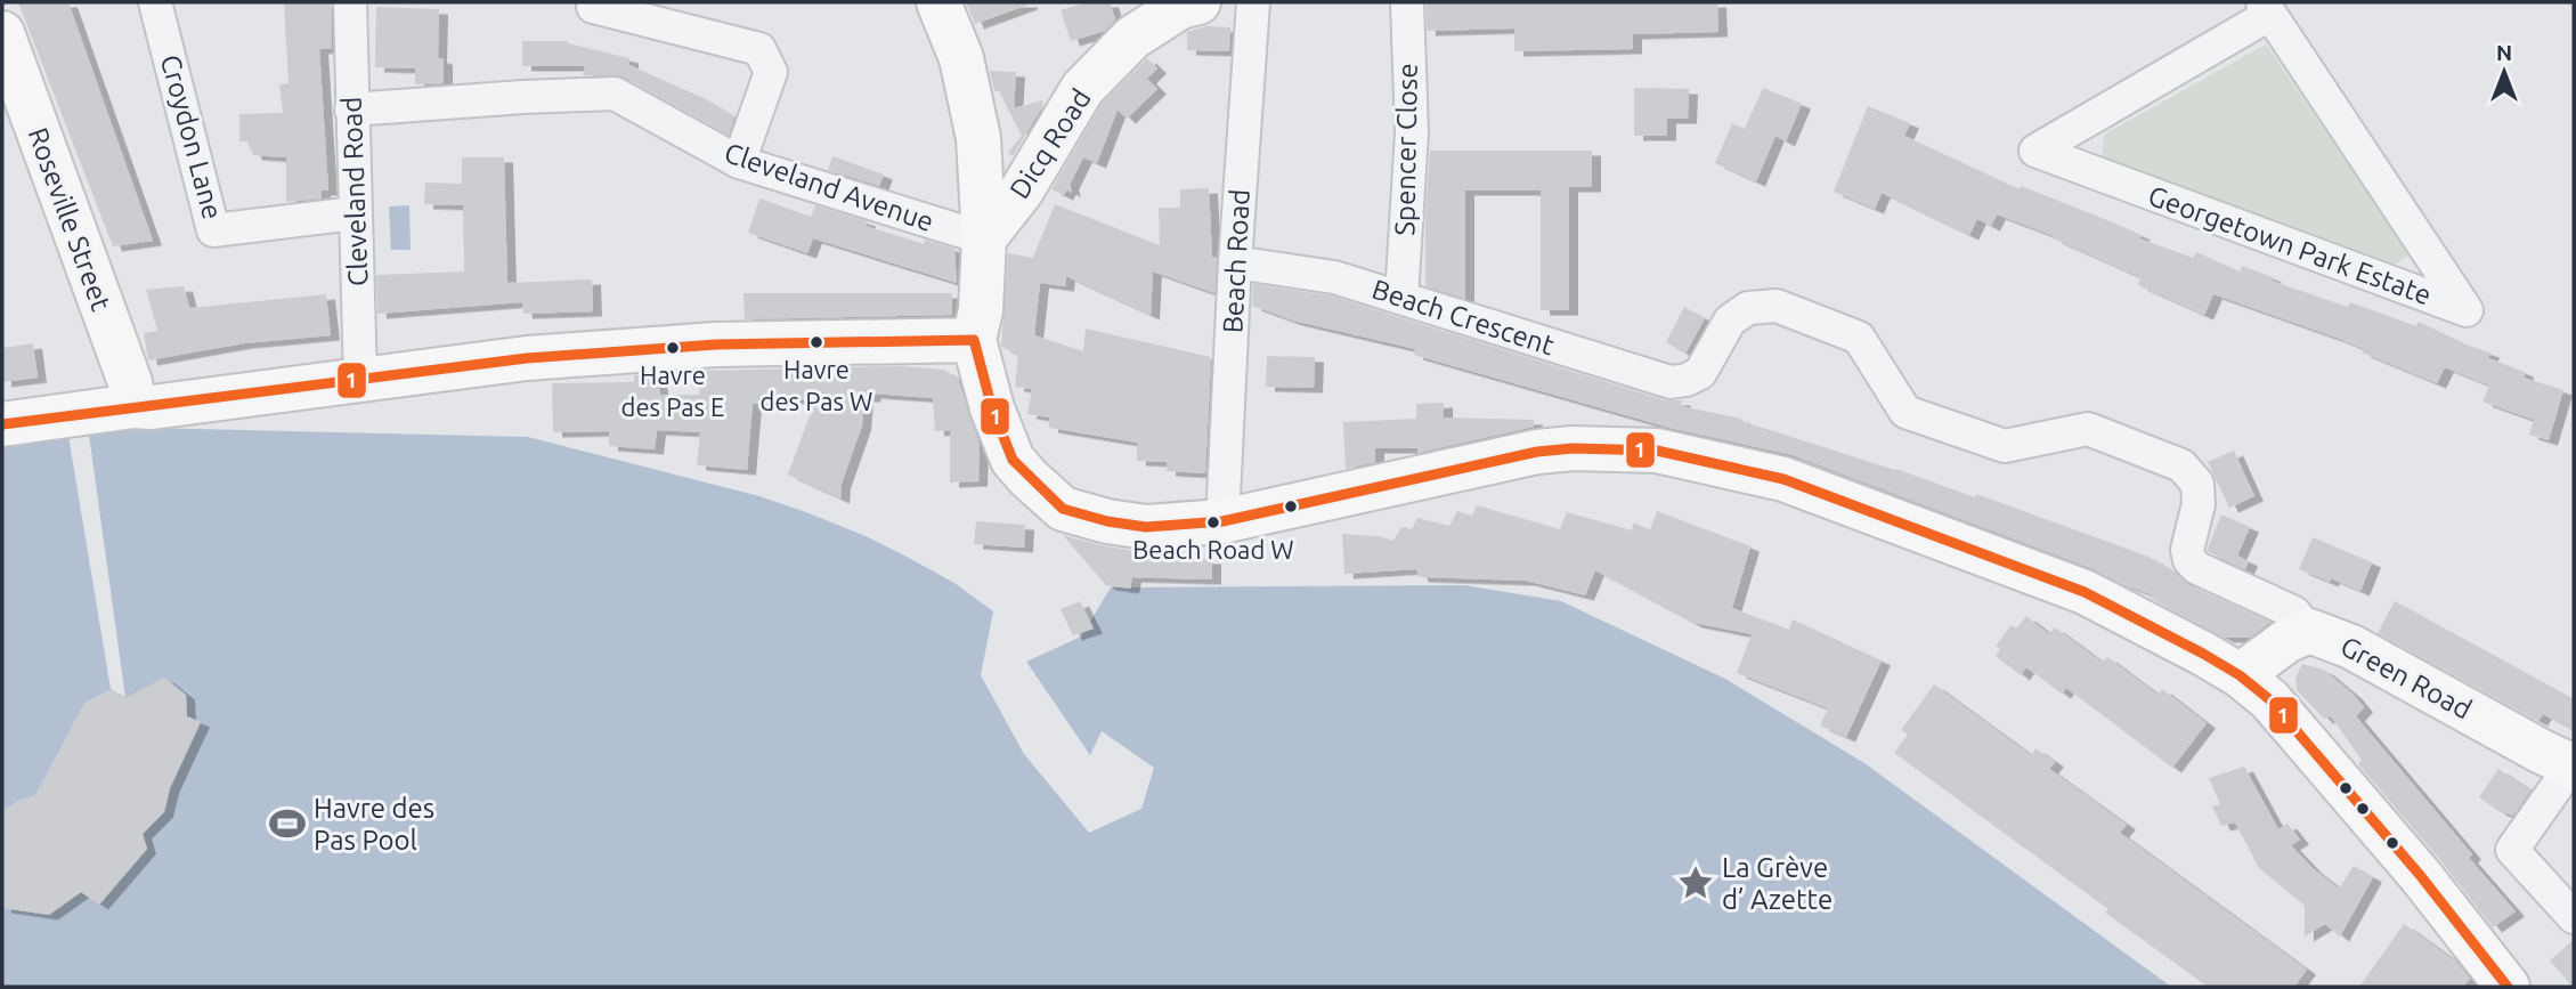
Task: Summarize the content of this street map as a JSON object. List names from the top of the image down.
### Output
{
  "streets": {
    "main road": ["Dicq Road", "Roseville Street", "Green Road"],
    "street": [
      "Croydon Lane",
      "Spencer Close",
      "Cleveland Avenue",
      "Cleveland Road",
      "Georgetown Park Estate",
      "Beach Road",
      "Beach Crescent"
    ]
  },
  "crossings": [
    ["Croydon Lane", "Cleveland Road"],
    ["Dicq Road", "Cleveland Avenue"],
    ["Spencer Close", "Beach Crescent"],
    ["Cleveland Avenue", "Cleveland Road"],
    ["Beach Road", "Beach Crescent"],
    ["Beach Crescent", "Green Road"]
  ],
  "places": {
    "other": ["Havre des Pas W", "Havre des Pas E", "Beach Road W"],
    "sports": ["Havre des Pas Pool"],
    "place": ["La Grève d’ Azette"]
  },
  "lines": ["transit line 1"],
  "north": "top"
}
